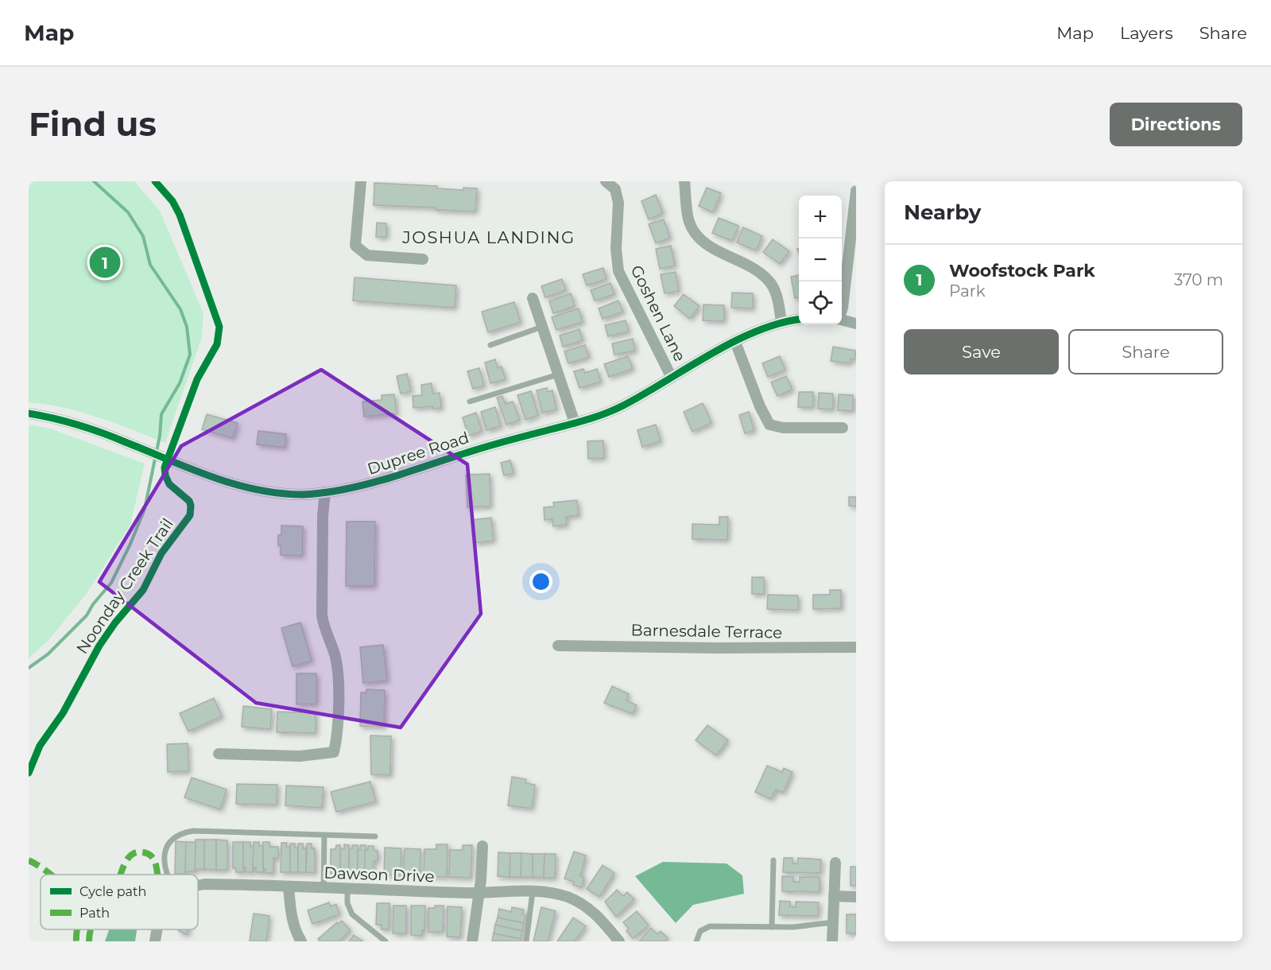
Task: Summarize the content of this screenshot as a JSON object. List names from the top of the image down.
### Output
{
  "streets": {
    "street": [
      "Goshen Lane",
      "Dupree Road",
      "Barnesdale Terrace",
      "Dawson Drive"
    ],
    "cycle path": ["Noonday Creek Trail"]
  },
  "crossings": [
    ["Goshen Lane", "Dupree Road"]
  ],
  "districts": ["JOSHUA LANDING"],
  "legend": ["Cycle path", "Path"],
  "page": {
    "header": "Map",
    "nav": ["Map", "Layers", "Share"],
    "buttons": [
      "Directions",
      ["Save", "Share"]
    ],
    "title": "Find us",
    "heading": "Nearby",
    "map_buttons": ["+", "−"],
    "list": [
      {
        "mark": "1",
        "name": "Woofstock Park",
        "note": "Park",
        "value": "370 m"
      }
    ],
    "pins": "1"
  }
}
